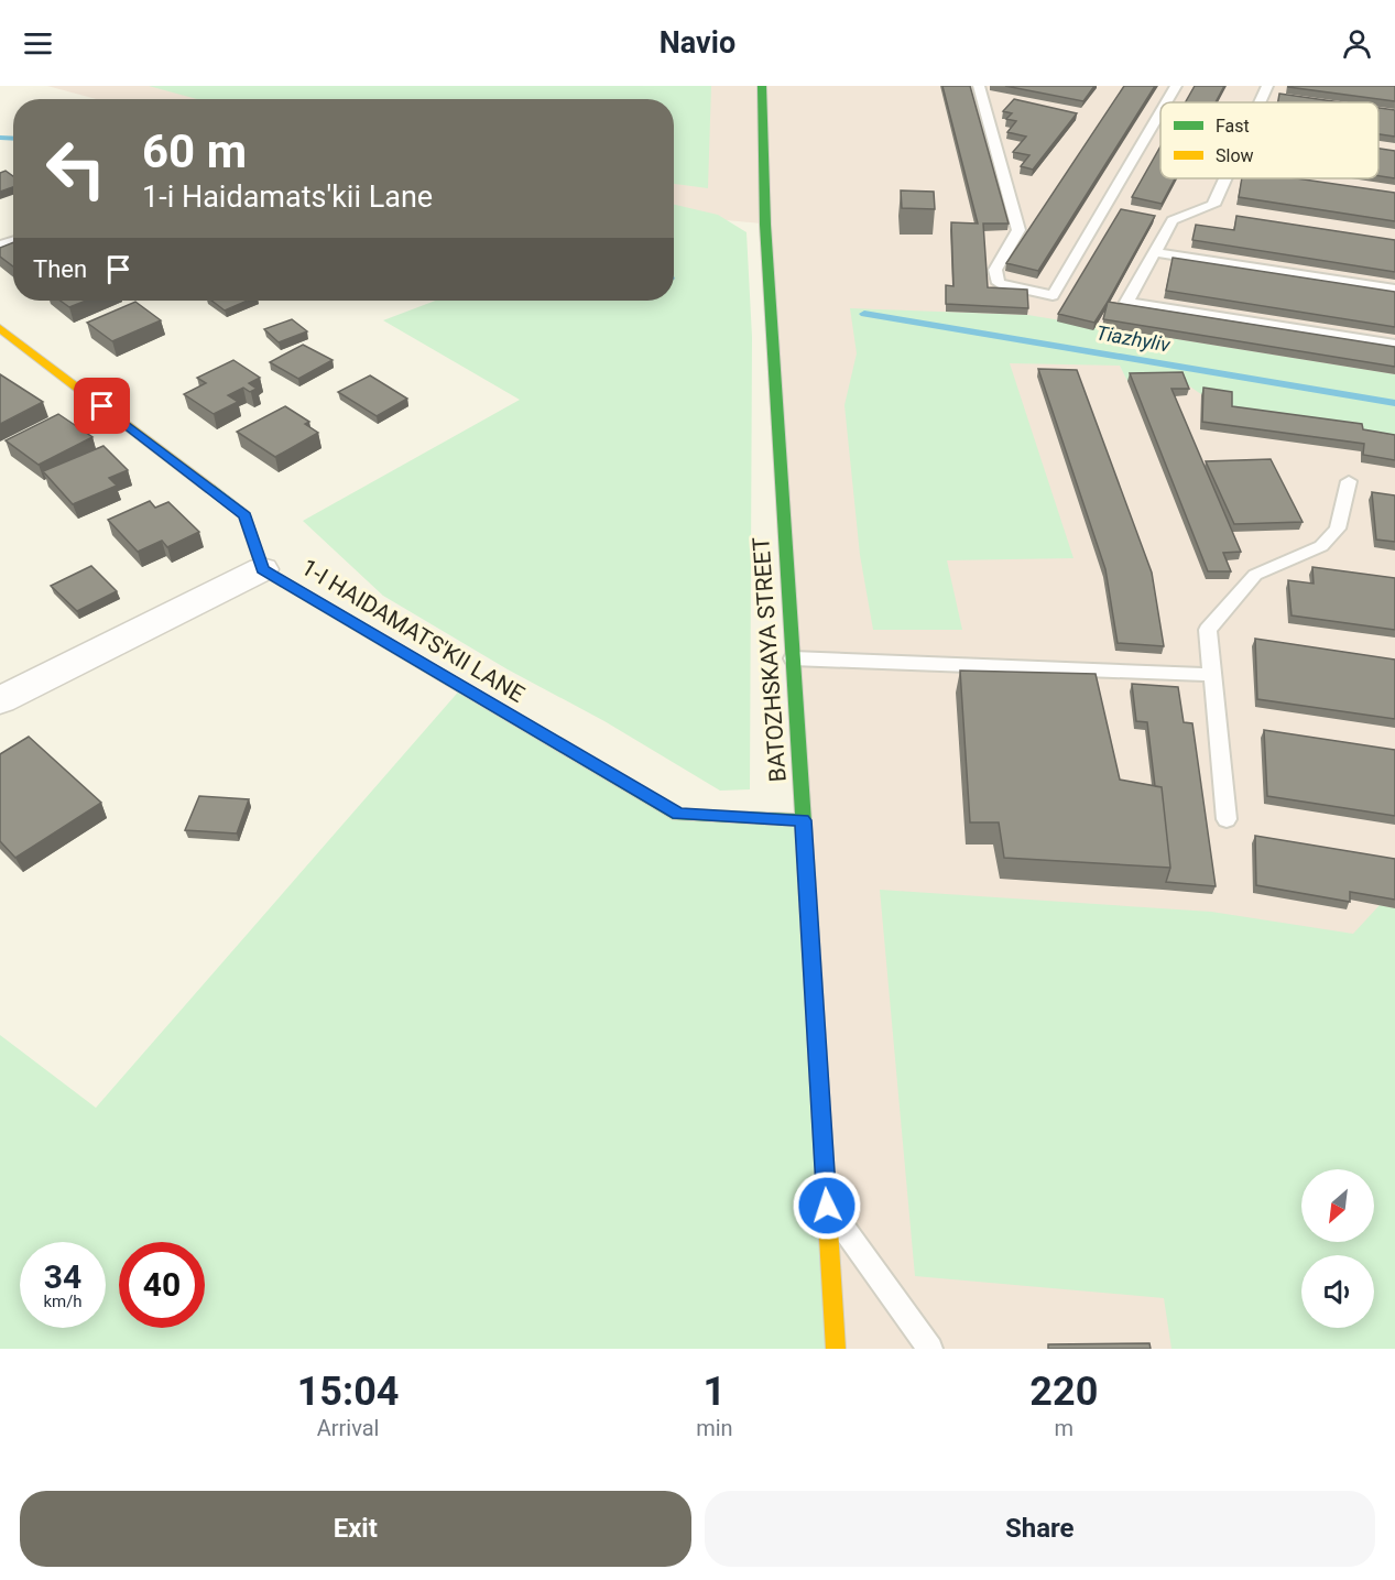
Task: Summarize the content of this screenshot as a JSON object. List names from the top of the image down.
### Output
{
  "streets": {
    "street": ["1-I HAIDAMATS'KII LANE", "BATOZHSKAYA STREET"]
  },
  "crossings": [
    ["1-I HAIDAMATS'KII LANE", "BATOZHSKAYA STREET"]
  ],
  "water": ["Tiazhyliv"],
  "legend": ["Fast", "Slow"],
  "north": "bottom left",
  "page": {
    "header": "Navio",
    "turn": ["60 m", "1-i Haidamats'kii Lane"],
    "then": "Then",
    "speed": "34 km/h",
    "limit": "40",
    "eta": [
      "15:04",
      "Arrival",
      "1",
      "min",
      "220",
      "m"
    ],
    "buttons": ["Exit", "Share"]
  }
}
